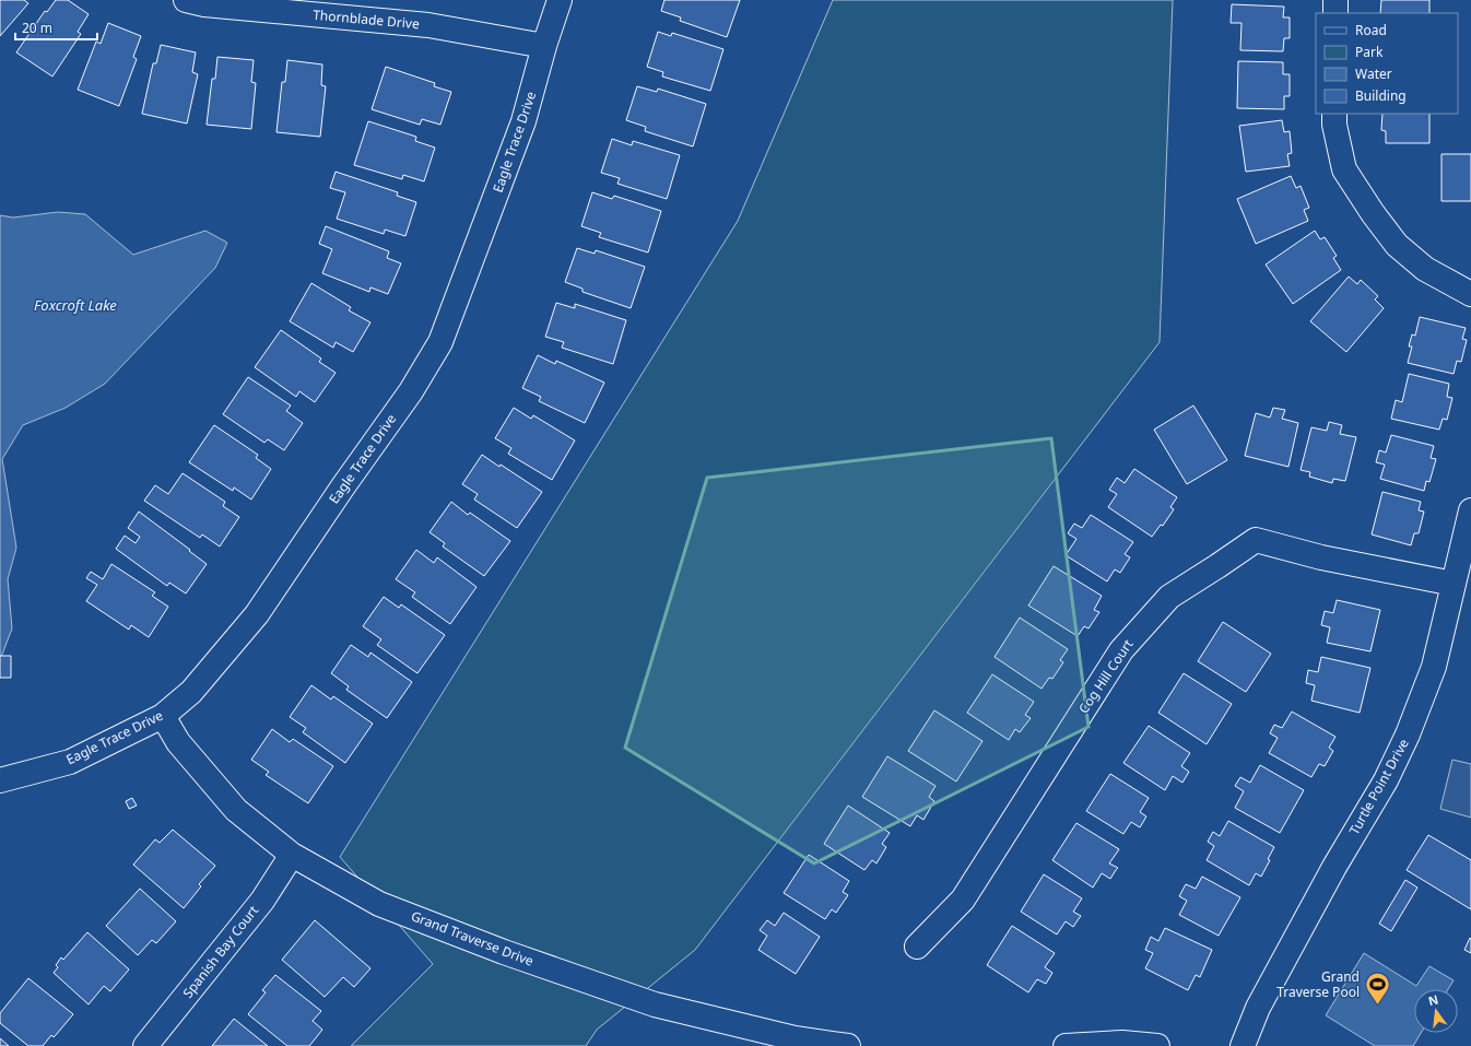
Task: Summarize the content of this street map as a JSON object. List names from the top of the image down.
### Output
{
  "streets": {
    "street": [
      "Thornblade Drive",
      "Eagle Trace Drive",
      "Cog Hill Court",
      "Turtle Point Drive",
      "Grand Traverse Drive",
      "Spanish Bay Court"
    ]
  },
  "crossings": [
    ["Thornblade Drive", "Eagle Trace Drive"],
    ["Eagle Trace Drive", "Grand Traverse Drive"],
    ["Cog Hill Court", "Turtle Point Drive"],
    ["Grand Traverse Drive", "Spanish Bay Court"]
  ],
  "water": ["Foxcroft Lake"],
  "places": {
    "sports": ["Grand Traverse Pool"]
  },
  "legend": [
    "Road",
    "Park",
    "Water",
    "Building"
  ],
  "scale_bar": "20 m",
  "north": "top"
}
